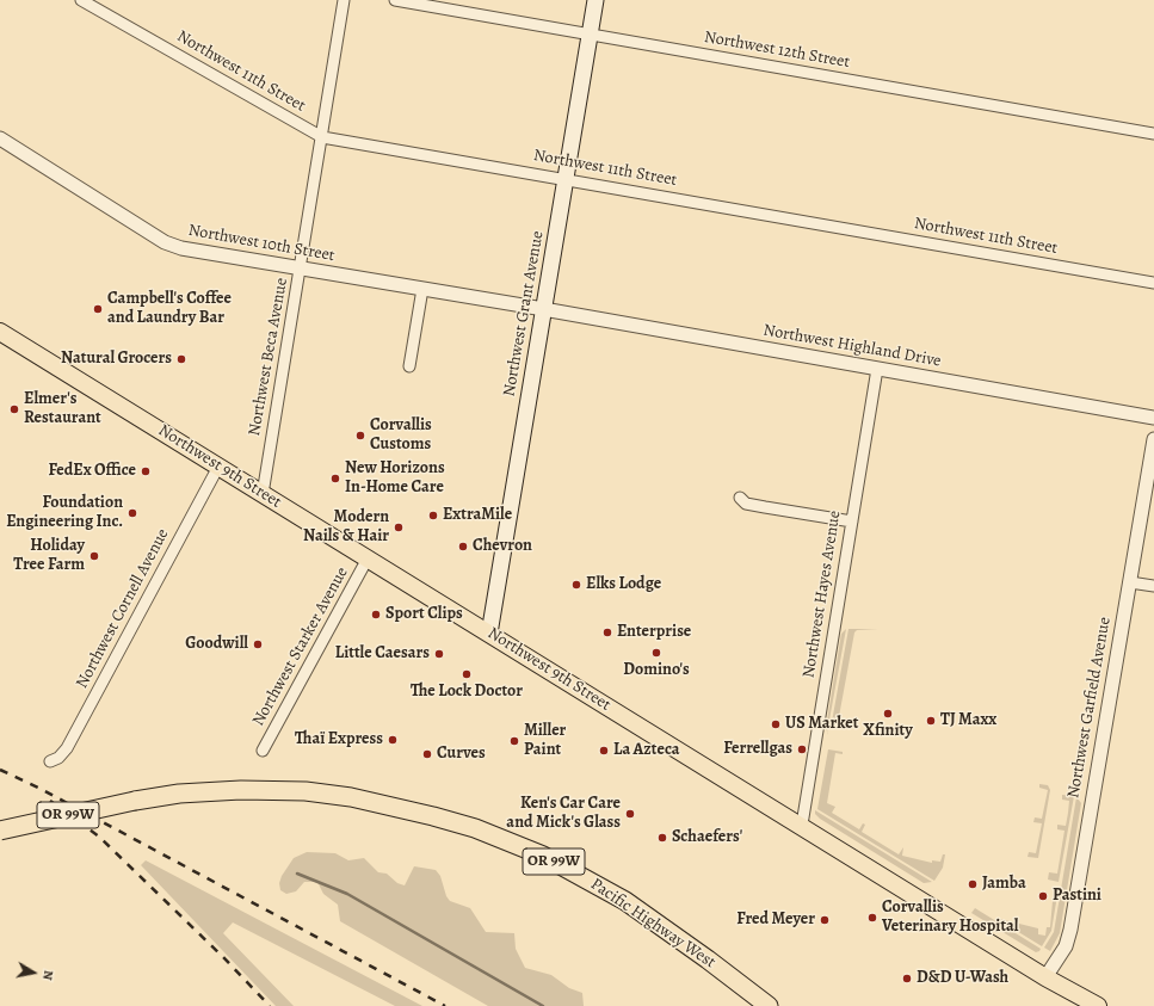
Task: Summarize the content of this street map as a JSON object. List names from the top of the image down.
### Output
{
  "streets": {
    "highway": ["OR 99W", "Pacific Highway West"],
    "main road": ["Northwest Grant Avenue", "Northwest 9th Street"],
    "street": [
      "Northwest 12th Street",
      "Northwest 11th Street",
      "Northwest 10th Street",
      "Northwest Highland Drive",
      "Northwest Beca Avenue",
      "Northwest Hayes Avenue",
      "Northwest Cornell Avenue",
      "Northwest Starker Avenue",
      "Northwest Garfield Avenue"
    ]
  },
  "crossings": [
    ["Northwest 12th Street", "Northwest Grant Avenue"],
    ["Northwest 11th Street", "Northwest Grant Avenue"],
    ["Northwest 11th Street", "Northwest Beca Avenue"],
    ["Northwest 10th Street", "Northwest Grant Avenue"],
    ["Northwest 10th Street", "Northwest Highland Drive"],
    ["Northwest 10th Street", "Northwest Beca Avenue"],
    ["Northwest Grant Avenue", "Northwest Highland Drive"],
    ["Northwest Grant Avenue", "Northwest 9th Street"],
    ["Northwest Highland Drive", "Northwest Hayes Avenue"],
    ["Northwest Beca Avenue", "Northwest 9th Street"],
    ["Northwest 9th Street", "Northwest Hayes Avenue"],
    ["Northwest 9th Street", "Northwest Cornell Avenue"],
    ["Northwest 9th Street", "Northwest Starker Avenue"],
    ["Northwest 9th Street", "Northwest Garfield Avenue"]
  ],
  "places": [
    "Campbell's Coffee and Laundry Bar",
    "Natural Grocers",
    "Elmer's Restaurant",
    "Corvallis Customs",
    "FedEx Office",
    "New Horizons In-Home Care",
    "Foundation Engineering Inc.",
    "ExtraMile",
    "Modern Nails & Hair",
    "Chevron",
    "Holiday Tree Farm",
    "Elks Lodge",
    "Sport Clips",
    "Enterprise",
    "Goodwill",
    "Domino's",
    "Little Caesars",
    "The Lock Doctor",
    "Xfinity",
    "TJ Maxx",
    "US Market",
    "Thaï Express",
    "Miller Paint",
    "Ferrellgas",
    "La Azteca",
    "Curves",
    "Ken's Car Care and Mick's Glass",
    "Schaefers'",
    "Jamba",
    "Pastini",
    "Corvallis Veterinary Hospital",
    "Fred Meyer",
    "D&D U-Wash"
  ],
  "north": "right"
}
